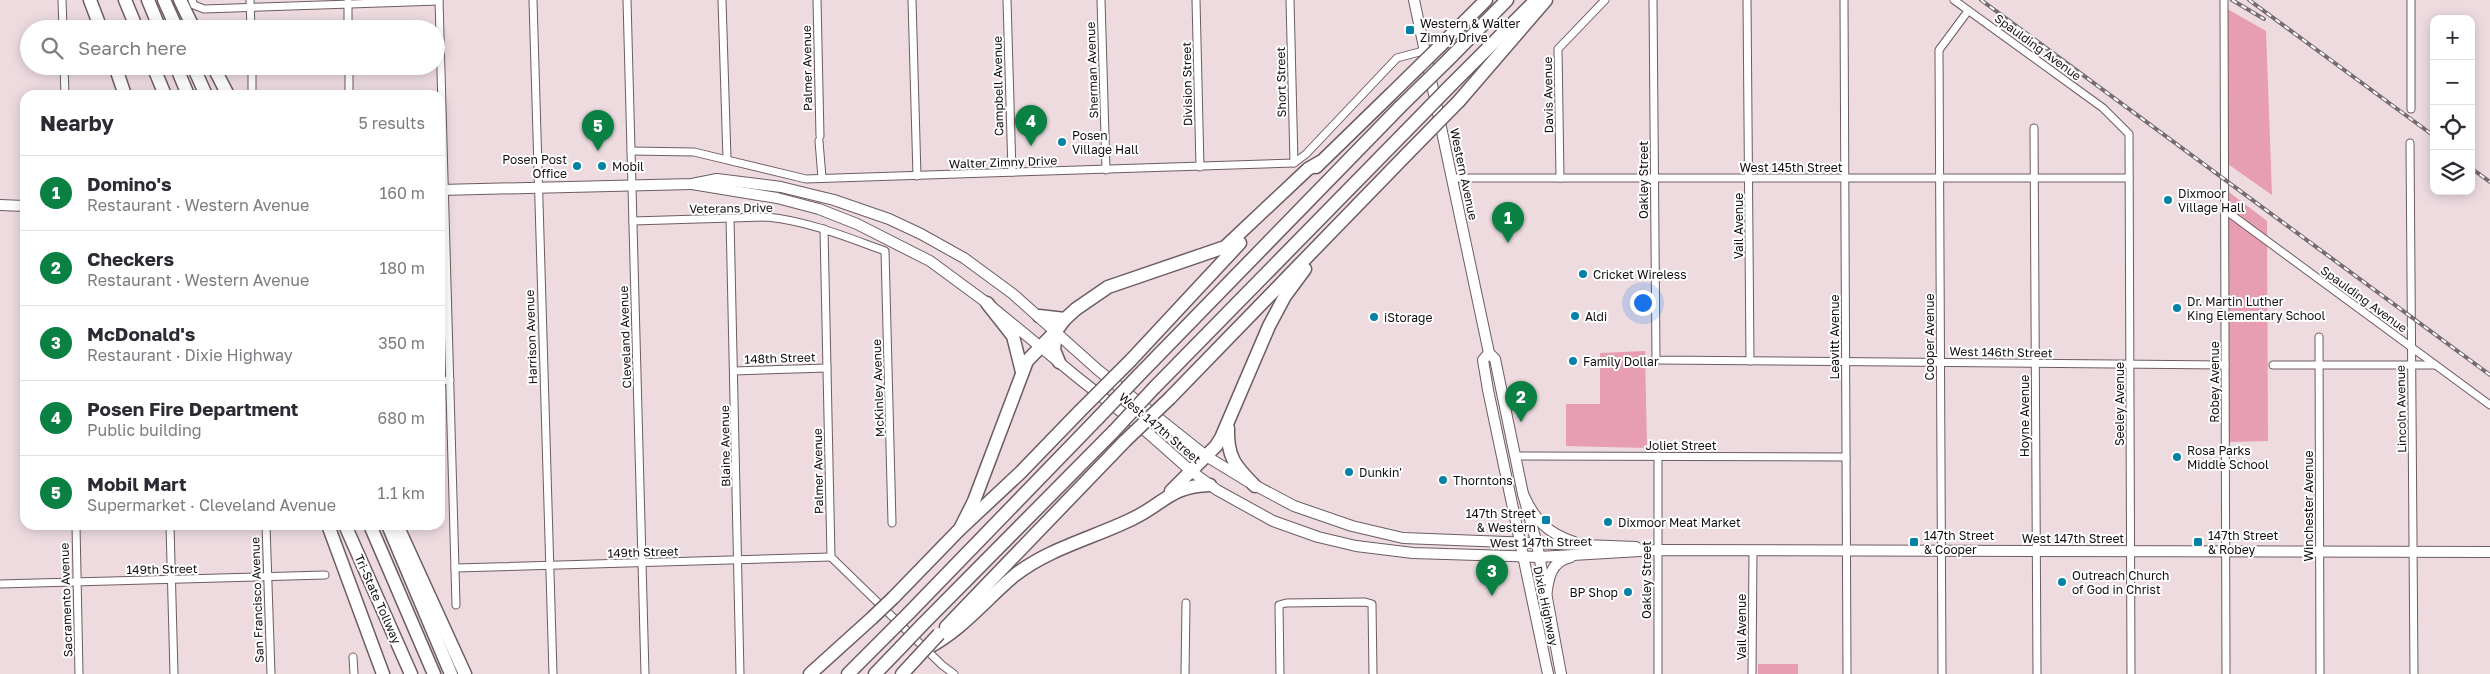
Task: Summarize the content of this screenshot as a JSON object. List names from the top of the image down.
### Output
{
  "streets": {
    "highway": ["Tri-State Tollway"],
    "main road": ["Western Avenue", "West 147th Street", "Dixie Highway"],
    "street": [
      "Spaulding Avenue",
      "Palmer Avenue",
      "Sherman Avenue",
      "Short Street",
      "Division Street",
      "Campbell Avenue",
      "Davis Avenue",
      "Walter Zimny Drive",
      "West 145th Street",
      "Oakley Street",
      "Veterans Drive",
      "Vail Avenue",
      "Harrison Avenue",
      "Cleveland Avenue",
      "Leavitt Avenue",
      "Cooper Avenue",
      "West 146th Street",
      "148th Street",
      "Robey Avenue",
      "McKinley Avenue",
      "Seeley Avenue",
      "Lincoln Avenue",
      "Hoyne Avenue",
      "Joliet Street",
      "Blaine Avenue",
      "Winchester Avenue",
      "149th Street",
      "Sacramento Avenue",
      "San Francisco Avenue"
    ]
  },
  "crossings": [
    ["Spaulding Avenue", "Cooper Avenue"],
    ["Spaulding Avenue", "Robey Avenue"],
    ["Spaulding Avenue", "Seeley Avenue"],
    ["Spaulding Avenue", "Lincoln Avenue"],
    ["Palmer Avenue", "Walter Zimny Drive"],
    ["Palmer Avenue", "Veterans Drive"],
    ["Palmer Avenue", "148th Street"],
    ["Palmer Avenue", "149th Street"],
    ["Sherman Avenue", "Walter Zimny Drive"],
    ["Short Street", "Walter Zimny Drive"],
    ["Division Street", "Walter Zimny Drive"],
    ["Campbell Avenue", "Walter Zimny Drive"],
    ["Davis Avenue", "West 145th Street"],
    ["Walter Zimny Drive", "Cleveland Avenue"],
    ["West 145th Street", "Western Avenue"],
    ["West 145th Street", "Oakley Street"],
    ["West 145th Street", "Vail Avenue"],
    ["West 145th Street", "Leavitt Avenue"],
    ["West 145th Street", "Cooper Avenue"],
    ["West 145th Street", "Seeley Avenue"],
    ["West 145th Street", "Hoyne Avenue"],
    ["Western Avenue", "West 147th Street"],
    ["Western Avenue", "Joliet Street"],
    ["Western Avenue", "Dixie Highway"],
    ["Oakley Street", "West 146th Street"],
    ["Oakley Street", "West 147th Street"],
    ["Oakley Street", "Joliet Street"],
    ["Veterans Drive", "Cleveland Avenue"],
    ["Veterans Drive", "McKinley Avenue"],
    ["Veterans Drive", "Blaine Avenue"],
    ["Vail Avenue", "West 146th Street"],
    ["Vail Avenue", "West 147th Street"],
    ["Harrison Avenue", "West 147th Street"],
    ["Harrison Avenue", "149th Street"],
    ["Cleveland Avenue", "West 147th Street"],
    ["Cleveland Avenue", "149th Street"],
    ["Leavitt Avenue", "West 146th Street"],
    ["Leavitt Avenue", "West 147th Street"],
    ["Leavitt Avenue", "Joliet Street"],
    ["Cooper Avenue", "West 146th Street"],
    ["Cooper Avenue", "West 147th Street"],
    ["West 146th Street", "Robey Avenue"],
    ["West 146th Street", "Seeley Avenue"],
    ["West 146th Street", "Hoyne Avenue"],
    ["148th Street", "Blaine Avenue"],
    ["Robey Avenue", "West 147th Street"],
    ["Seeley Avenue", "West 147th Street"],
    ["Lincoln Avenue", "West 147th Street"],
    ["Hoyne Avenue", "West 147th Street"],
    ["West 147th Street", "Winchester Avenue"],
    ["West 147th Street", "Dixie Highway"],
    ["Blaine Avenue", "149th Street"],
    ["149th Street", "Sacramento Avenue"],
    ["149th Street", "San Francisco Avenue"]
  ],
  "places": {
    "transit": [
      "Western & Walter Zimny Drive",
      "147th Street & Western",
      "147th Street & Cooper",
      "147th Street & Robey"
    ],
    "other": [
      "Posen Village Hall",
      "Posen Post Office",
      "Mobil",
      "Dixmoor Village Hall",
      "Cricket Wireless",
      "Dr. Martin Luther King Elementary School",
      "Aldi",
      "iStorage",
      "Family Dollar",
      "Rosa Parks Middle School",
      "Dunkin'",
      "Thorntons",
      "Dixmoor Meat Market",
      "Outreach Church of God in Christ",
      "BP Shop"
    ]
  },
  "page": {
    "map_buttons": ["+", "−"],
    "search": "Search here",
    "heading": ["Nearby", "5 results"],
    "pins": [
      "4",
      "5",
      "1",
      "2",
      "3"
    ],
    "list": [
      {
        "mark": "1",
        "name": "Domino's",
        "note": "Restaurant · Western Avenue",
        "value": "160 m"
      },
      {
        "mark": "2",
        "name": "Checkers",
        "note": "Restaurant · Western Avenue",
        "value": "180 m"
      },
      {
        "mark": "3",
        "name": "McDonald's",
        "note": "Restaurant · Dixie Highway",
        "value": "350 m"
      },
      {
        "mark": "4",
        "name": "Posen Fire Department",
        "note": "Public building",
        "value": "680 m"
      },
      {
        "mark": "5",
        "name": "Mobil Mart",
        "note": "Supermarket · Cleveland Avenue",
        "value": "1.1 km"
      }
    ]
  }
}
